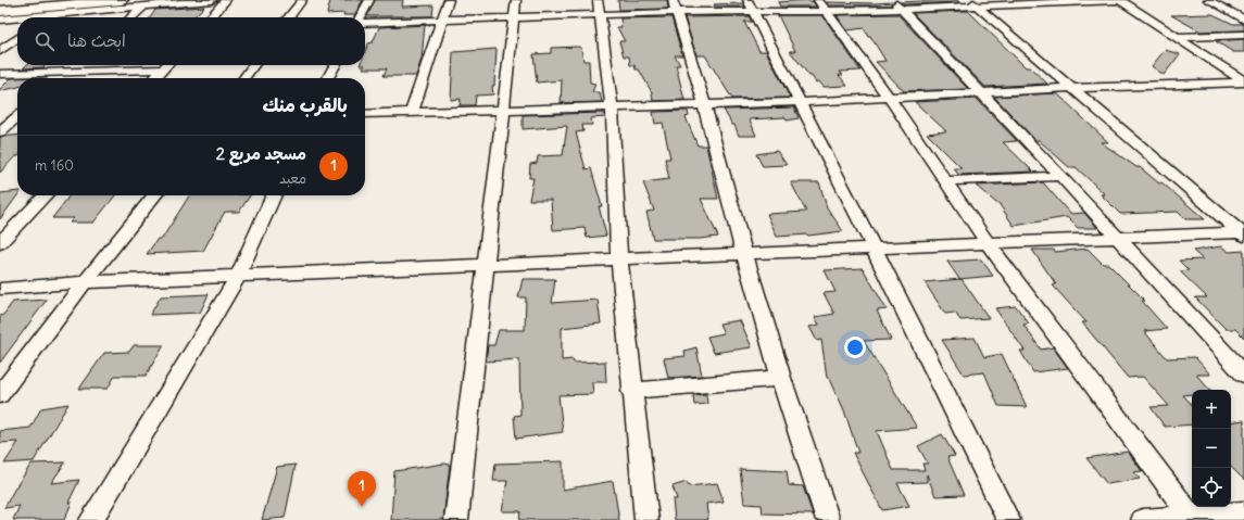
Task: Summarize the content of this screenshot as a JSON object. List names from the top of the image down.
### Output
{
  "page": {
    "search": "ابحث هنا",
    "heading": "بالقرب منك",
    "list": [
      {
        "mark": "1",
        "name": "مسجد مربع 2",
        "note": "معبد",
        "value": "160 m"
      }
    ],
    "map_buttons": ["+", "−"],
    "pins": "1"
  }
}
